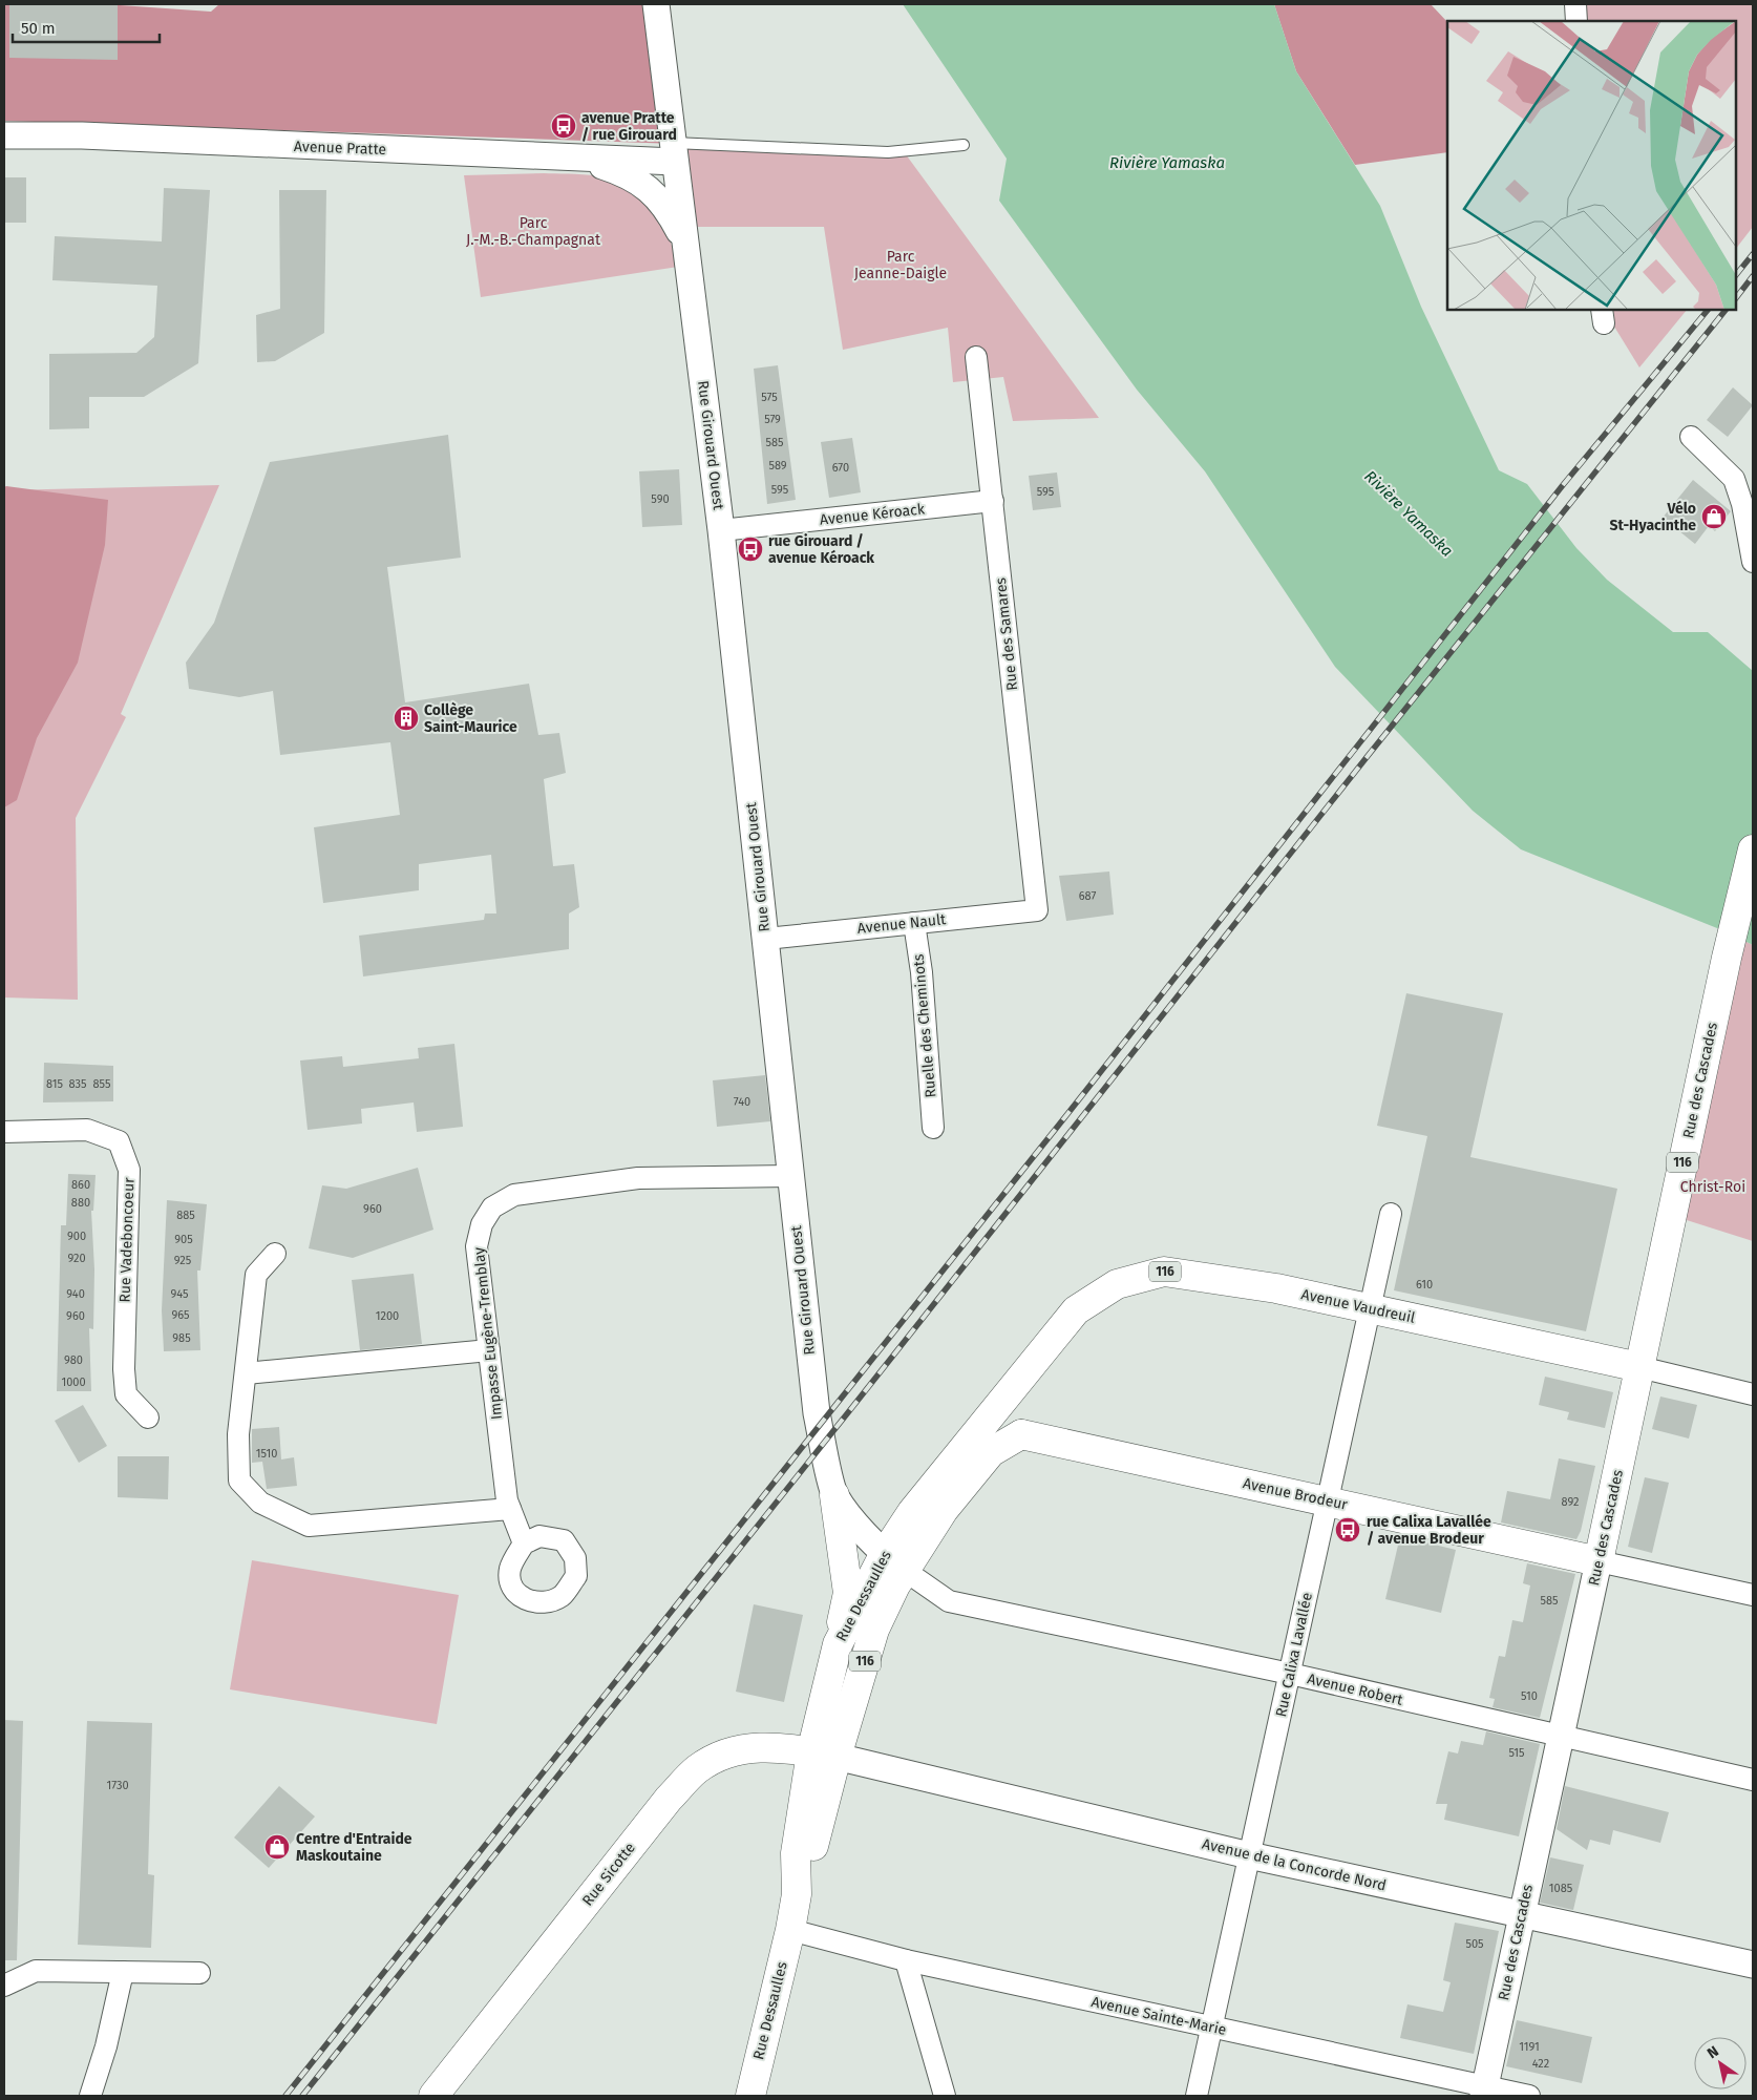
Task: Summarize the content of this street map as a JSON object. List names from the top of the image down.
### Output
{
  "streets": {
    "main road": [
      "Rue des Cascades",
      "116",
      "Avenue Vaudreuil",
      "Avenue Brodeur",
      "Rue Dessaulles",
      "Rue Sicotte"
    ],
    "street": [
      "Avenue Pratte",
      "Rue Girouard Ouest",
      "Avenue Kéroack",
      "Rue des Samares",
      "Avenue Nault",
      "Ruelle des Cheminots",
      "Rue Vadeboncoeur",
      "Impasse Eugène-Tremblay",
      "Rue Calixa Lavallée",
      "Avenue Robert",
      "Avenue de la Concorde Nord",
      "Avenue Sainte-Marie"
    ]
  },
  "crossings": [
    ["Avenue Pratte", "Rue Girouard Ouest"],
    ["Rue Girouard Ouest", "Avenue Kéroack"],
    ["Rue Girouard Ouest", "Avenue Nault"],
    ["Rue Girouard Ouest", "Impasse Eugène-Tremblay"],
    ["Avenue Kéroack", "Rue des Samares"],
    ["Rue des Samares", "Avenue Nault"],
    ["Avenue Nault", "Ruelle des Cheminots"],
    ["Rue des Cascades", "Avenue Vaudreuil"],
    ["Rue des Cascades", "Avenue Brodeur"],
    ["Rue des Cascades", "Avenue Robert"],
    ["Rue des Cascades", "Avenue de la Concorde Nord"],
    ["Rue des Cascades", "Avenue Sainte-Marie"],
    ["Avenue Vaudreuil", "Rue Dessaulles"],
    ["Avenue Vaudreuil", "Rue Calixa Lavallée"],
    ["Avenue Brodeur", "Rue Dessaulles"],
    ["Avenue Brodeur", "Rue Calixa Lavallée"],
    ["Rue Dessaulles", "Avenue Robert"],
    ["Rue Dessaulles", "Avenue de la Concorde Nord"],
    ["Rue Dessaulles", "Rue Sicotte"],
    ["Rue Dessaulles", "Avenue Sainte-Marie"],
    ["Rue Calixa Lavallée", "Avenue Robert"],
    ["Rue Calixa Lavallée", "Avenue de la Concorde Nord"],
    ["Rue Calixa Lavallée", "Avenue Sainte-Marie"],
    ["Avenue de la Concorde Nord", "Rue Sicotte"]
  ],
  "water": ["Rivière Yamaska"],
  "parks": ["Parc J.-M.-B.-Champagnat", "Parc Jeanne-Daigle", "Christ-Roi"],
  "places": {
    "bus stop": ["avenue Pratte / rue Girouard", "rue Girouard / avenue Kéroack", "rue Calixa Lavallée / avenue Brodeur"],
    "shop": ["Vélo St-Hyacinthe", "Centre d'Entraide Maskoutaine"],
    "building": ["Collège Saint-Maurice"]
  },
  "house_numbers": [
    "575",
    "579",
    "585",
    "589",
    "670",
    "595",
    "595",
    "590",
    "687",
    "815",
    "835",
    "855",
    "740",
    "860",
    "880",
    "960",
    "885",
    "900",
    "905",
    "920",
    "925",
    "610",
    "940",
    "945",
    "965",
    "960",
    "1200",
    "985",
    "980",
    "1000",
    "1510",
    "892",
    "585",
    "510",
    "515",
    "1730",
    "1085",
    "505",
    "1191",
    "422"
  ],
  "scale_bar": "50 m",
  "north": "top left"
}
